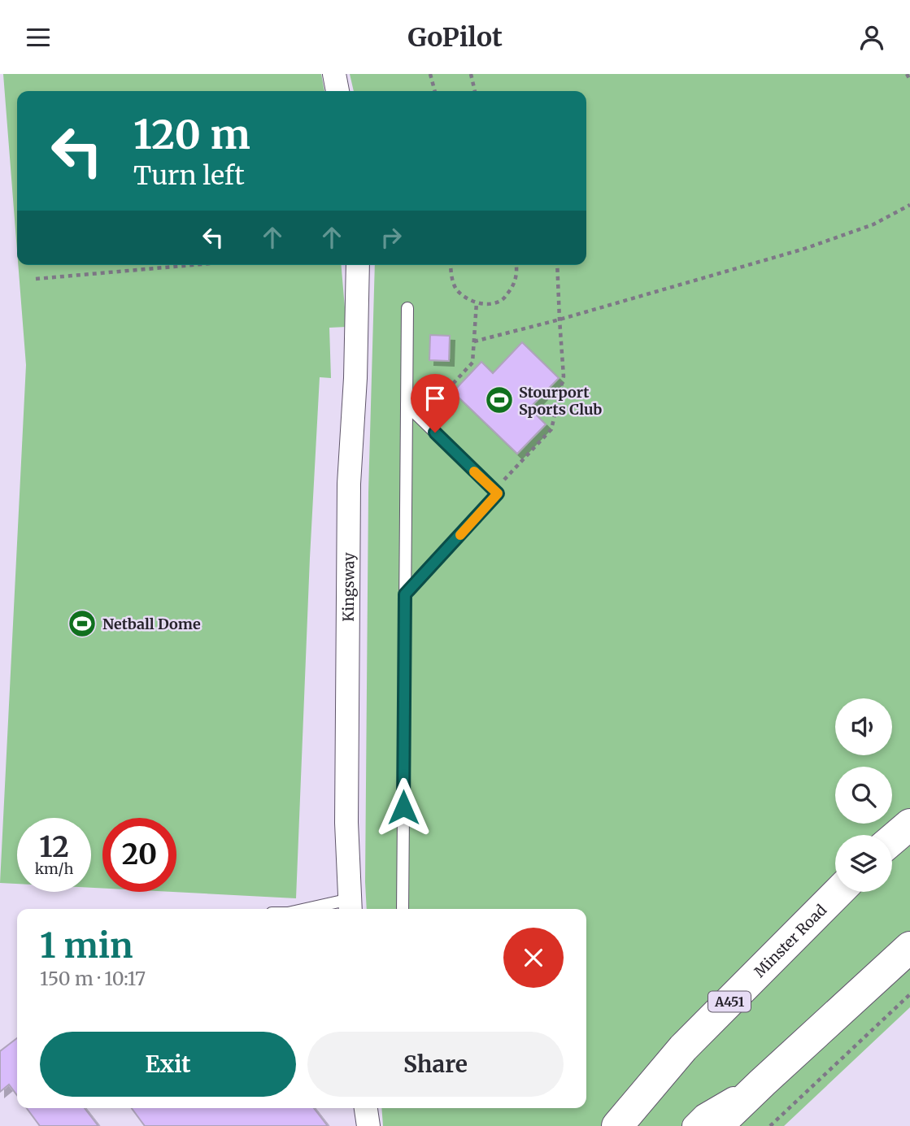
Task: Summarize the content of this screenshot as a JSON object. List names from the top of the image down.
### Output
{
  "streets": {
    "main road": ["Minster Road", "A451"],
    "street": ["Kingsway"]
  },
  "places": {
    "sports": ["Stourport Sports Club", "Netball Dome"]
  },
  "page": {
    "header": "GoPilot",
    "turn": ["120 m", "Turn left"],
    "speed": "12 km/h",
    "limit": "20",
    "heading": ["1 min", "150 m · 10:17"],
    "buttons": ["Exit", "Share"]
  }
}
